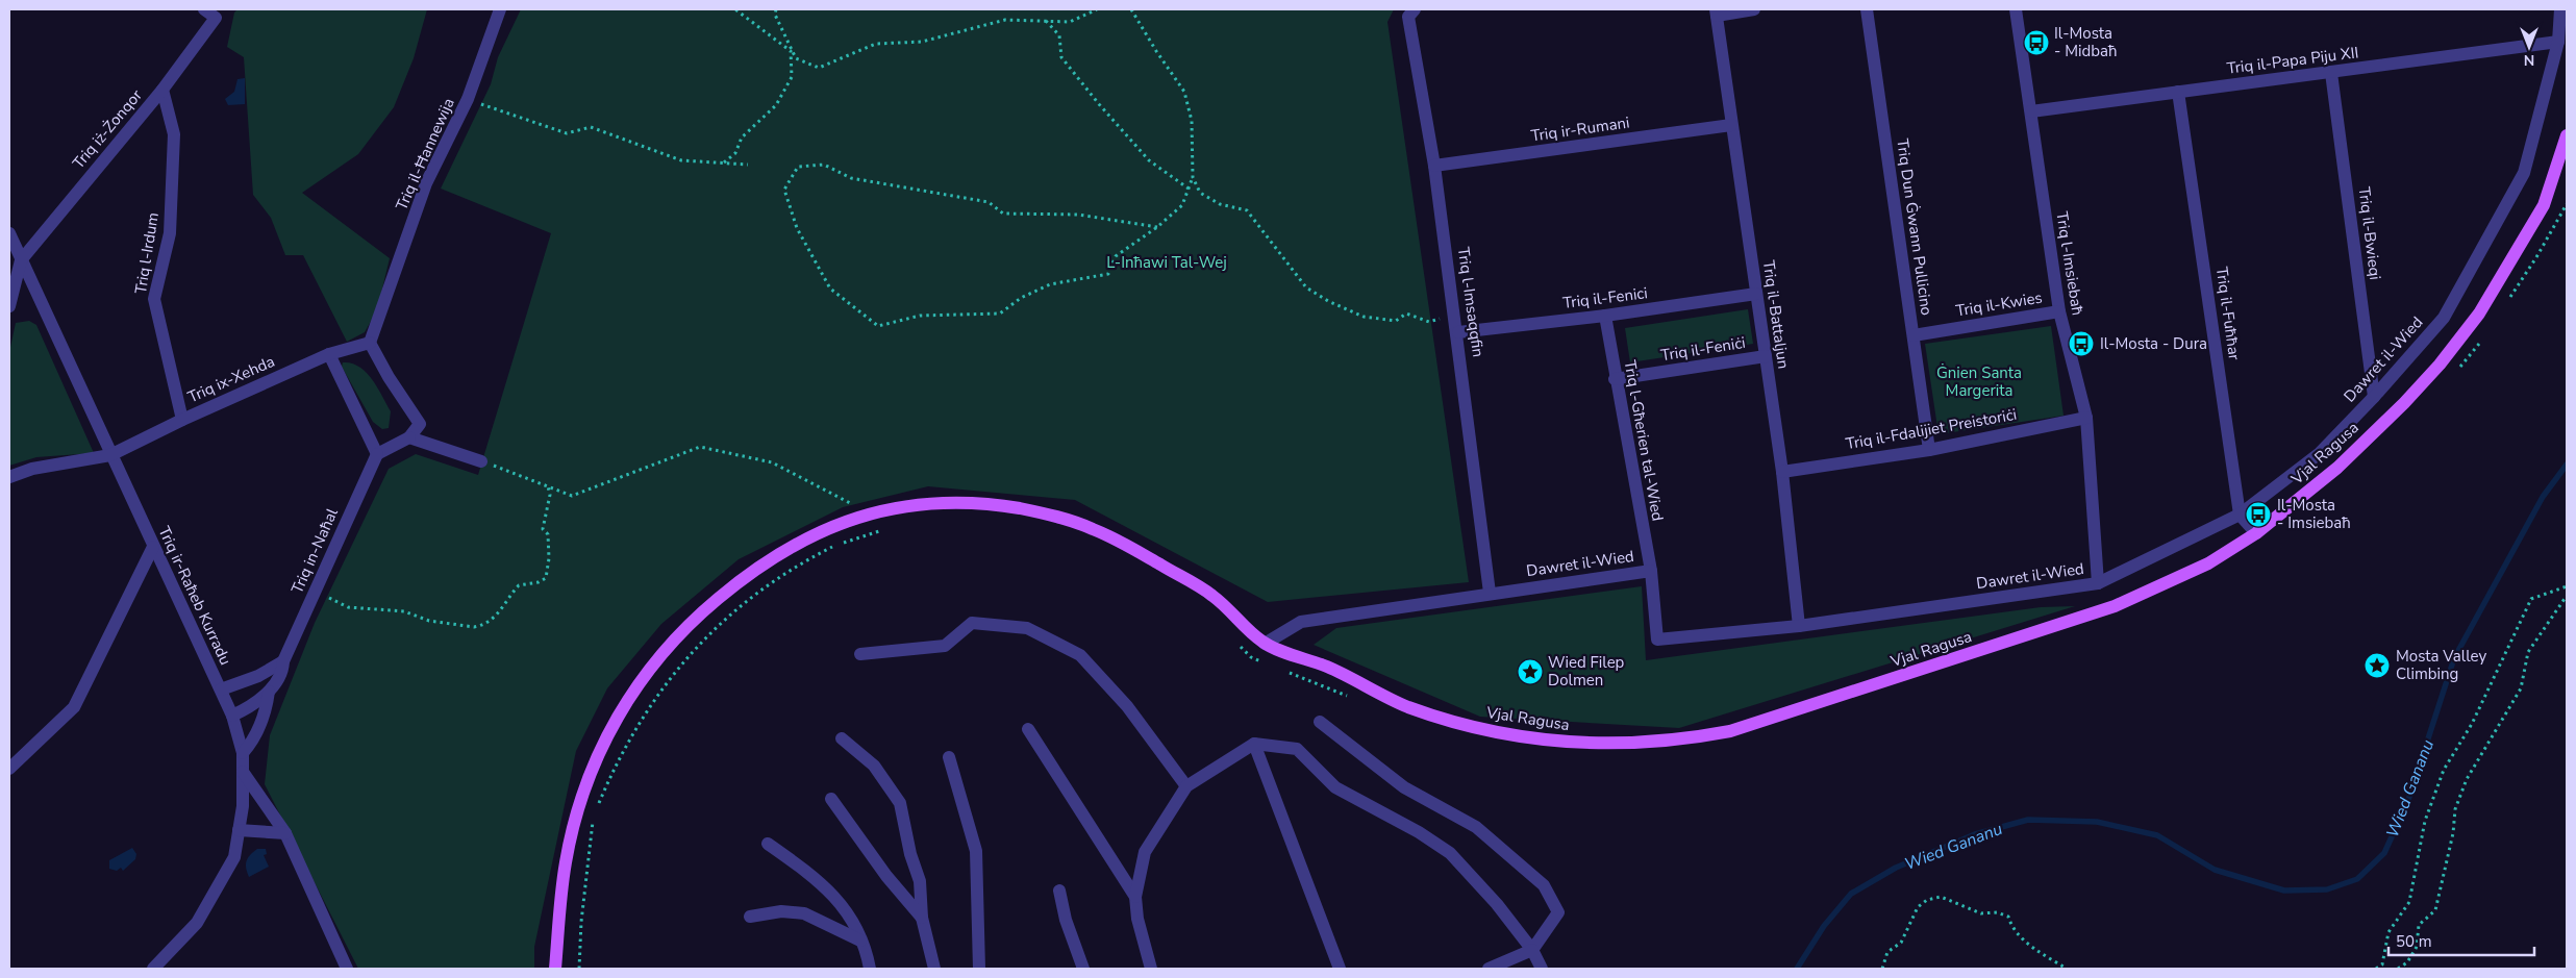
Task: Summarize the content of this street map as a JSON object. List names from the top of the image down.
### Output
{
  "streets": {
    "main road": ["Vjal Ragusa"],
    "street": [
      "Triq il-Papa Piju XII",
      "Triq iż-Żonqor",
      "Triq ir-Rumani",
      "Triq il-Ħannewija",
      "Triq Dun Ġwann Pullicino",
      "Triq il-Bwieqi",
      "Triq l-Irdum",
      "Triq l-Imsiebaħ",
      "Triq il-Fenici",
      "Triq l-Imsaqqfin",
      "Triq il-Kwies",
      "Triq il-Fuħħar",
      "Triq il-Battaljun",
      "Triq il-Feniċi",
      "Dawret il-Wied",
      "Triq ix-Xehda",
      "Triq il-Fdalijiet Preistoriċi",
      "Triq l-Għerien tal-Wied",
      "Triq in-Naħal",
      "Triq ir-Raħeb Kurradu"
    ]
  },
  "crossings": [
    ["Triq il-Papa Piju XII", "Triq il-Bwieqi"],
    ["Triq il-Papa Piju XII", "Triq l-Imsiebaħ"],
    ["Triq il-Papa Piju XII", "Triq il-Fuħħar"],
    ["Triq il-Papa Piju XII", "Dawret il-Wied"],
    ["Triq iż-Żonqor", "Triq l-Irdum"],
    ["Triq iż-Żonqor", "Triq ir-Raħeb Kurradu"],
    ["Triq ir-Rumani", "Triq l-Imsaqqfin"],
    ["Triq ir-Rumani", "Triq il-Battaljun"],
    ["Triq il-Ħannewija", "Triq ix-Xehda"],
    ["Triq Dun Ġwann Pullicino", "Triq il-Kwies"],
    ["Triq Dun Ġwann Pullicino", "Triq il-Fdalijiet Preistoriċi"],
    ["Triq il-Bwieqi", "Dawret il-Wied"],
    ["Triq l-Irdum", "Triq ix-Xehda"],
    ["Triq l-Imsiebaħ", "Triq il-Kwies"],
    ["Triq l-Imsiebaħ", "Dawret il-Wied"],
    ["Triq l-Imsiebaħ", "Triq il-Fdalijiet Preistoriċi"],
    ["Triq il-Fenici", "Triq l-Imsaqqfin"],
    ["Triq il-Fenici", "Triq il-Battaljun"],
    ["Triq il-Fenici", "Triq l-Għerien tal-Wied"],
    ["Triq l-Imsaqqfin", "Dawret il-Wied"],
    ["Triq il-Fuħħar", "Dawret il-Wied"],
    ["Triq il-Battaljun", "Triq il-Feniċi"],
    ["Triq il-Battaljun", "Dawret il-Wied"],
    ["Triq il-Battaljun", "Triq il-Fdalijiet Preistoriċi"],
    ["Triq il-Feniċi", "Triq l-Għerien tal-Wied"],
    ["Dawret il-Wied", "Triq l-Għerien tal-Wied"],
    ["Dawret il-Wied", "Vjal Ragusa"],
    ["Triq ix-Xehda", "Triq ir-Raħeb Kurradu"],
    ["Triq in-Naħal", "Triq ir-Raħeb Kurradu"]
  ],
  "water": ["Wied Gananu"],
  "parks": ["L-Inħawi Tal-Wej", "Ġnien Santa Margerita"],
  "places": {
    "bus stop": ["Il-Mosta - Midbaħ", "Il-Mosta - Dura", "Il-Mosta - Imsiebaħ"],
    "place": ["Mosta Valley Climbing", "Wied Filep Dolmen"]
  },
  "scale_bar": "50 m",
  "north": "bottom"
}
